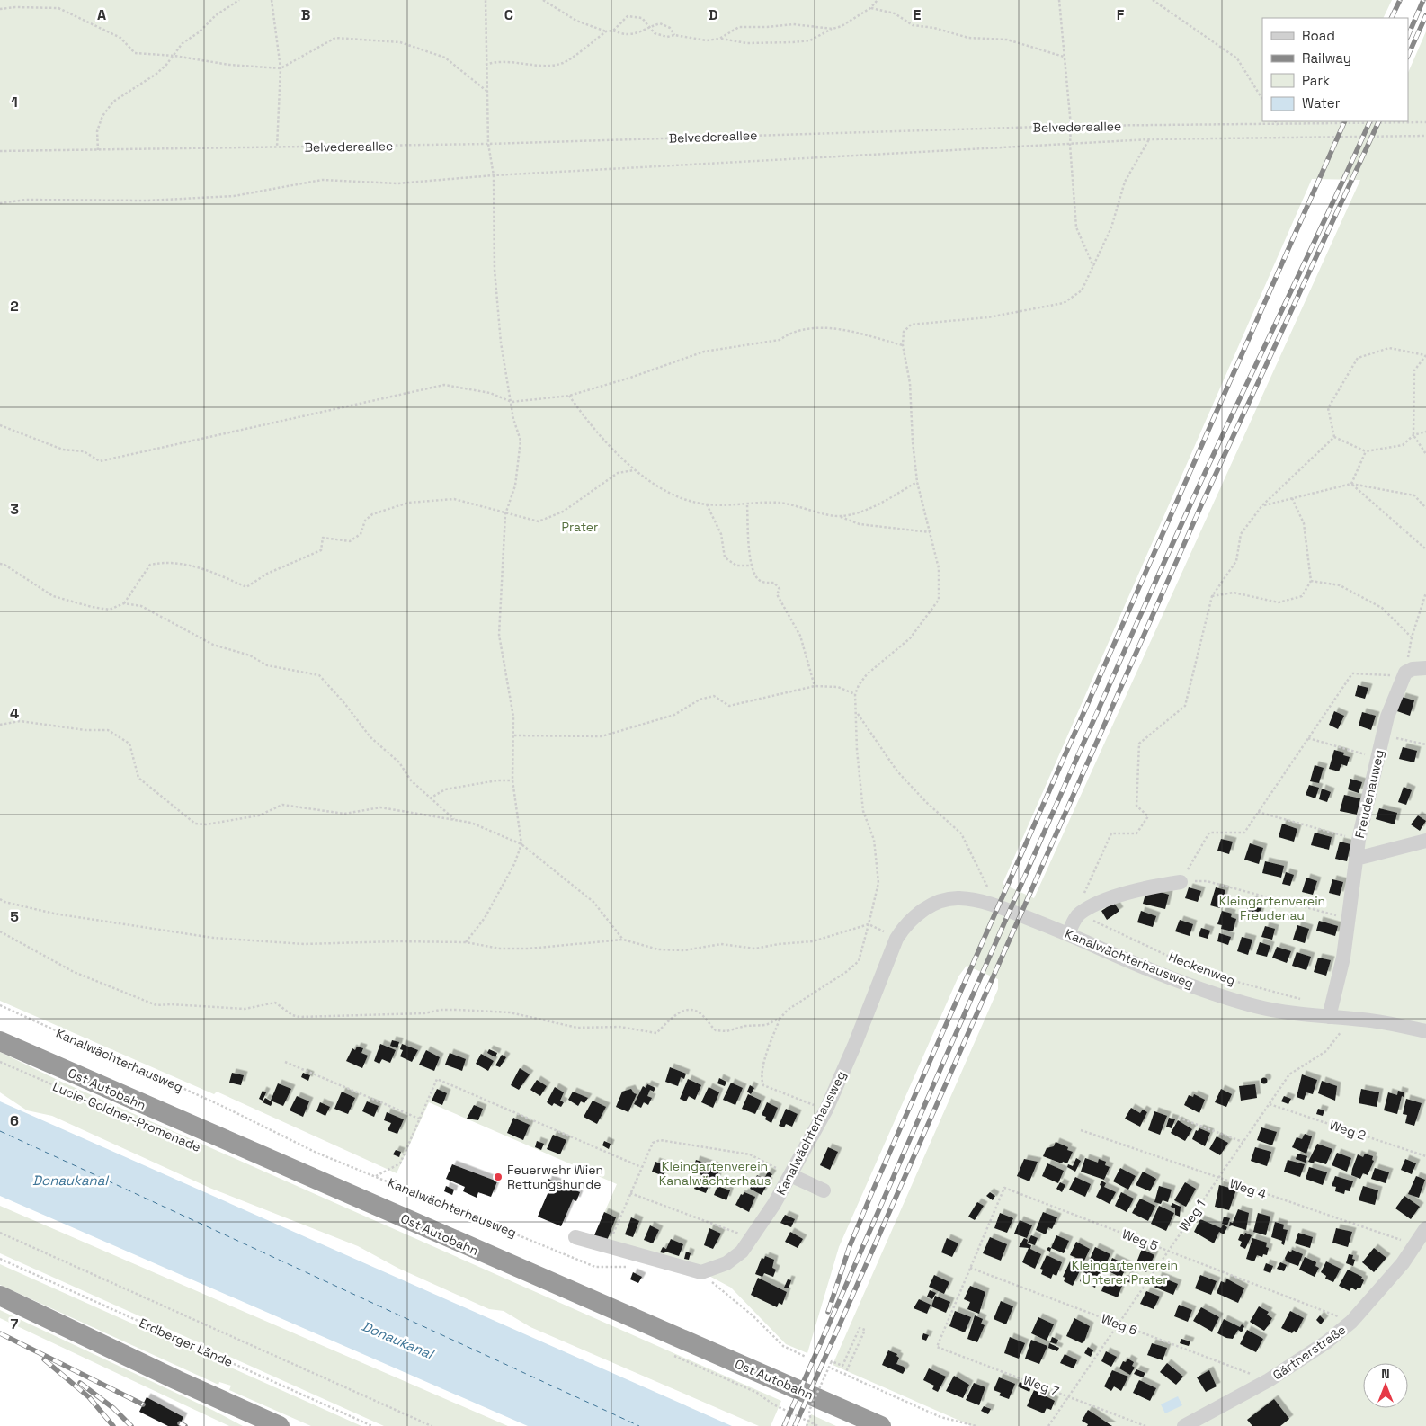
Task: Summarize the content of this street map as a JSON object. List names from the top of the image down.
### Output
{
  "streets": {
    "highway": ["Ost Autobahn"],
    "street": ["Freudenauweg", "Kanalwächterhausweg", "Gärtnerstraße"],
    "path": [
      "Belvedereallee",
      "Heckenweg",
      "Lucie-Goldner-Promenade",
      "Weg 2",
      "Weg 4",
      "Weg 1",
      "Weg 5",
      "Weg 6",
      "Erdberger Lände",
      "Weg 7"
    ]
  },
  "crossings": [
    ["Freudenauweg", "Kanalwächterhausweg"],
    ["Kanalwächterhausweg", "Weg 1"],
    ["Weg 2", "Weg 1"],
    ["Weg 4", "Weg 1"],
    ["Weg 4", "Gärtnerstraße"],
    ["Weg 1", "Weg 5"],
    ["Weg 1", "Weg 6"],
    ["Weg 1", "Weg 7"],
    ["Weg 5", "Weg 6"],
    ["Weg 5", "Gärtnerstraße"],
    ["Weg 5", "Weg 7"],
    ["Weg 6", "Gärtnerstraße"],
    ["Weg 6", "Weg 7"]
  ],
  "water": ["Donaukanal"],
  "parks": [
    "Prater",
    "Kleingartenverein Freudenau",
    "Kleingartenverein Kanalwächterhaus",
    "Kleingartenverein Unterer Prater"
  ],
  "places": ["Feuerwehr Wien Rettungshunde"],
  "legend": [
    "Road",
    "Railway",
    "Park",
    "Water"
  ],
  "north": "top",
  "grid": {
    "columns": [
      "A",
      "B",
      "C",
      "D",
      "E",
      "F"
    ],
    "rows": [
      "1",
      "2",
      "3",
      "4",
      "5",
      "6",
      "7"
    ]
  }
}
